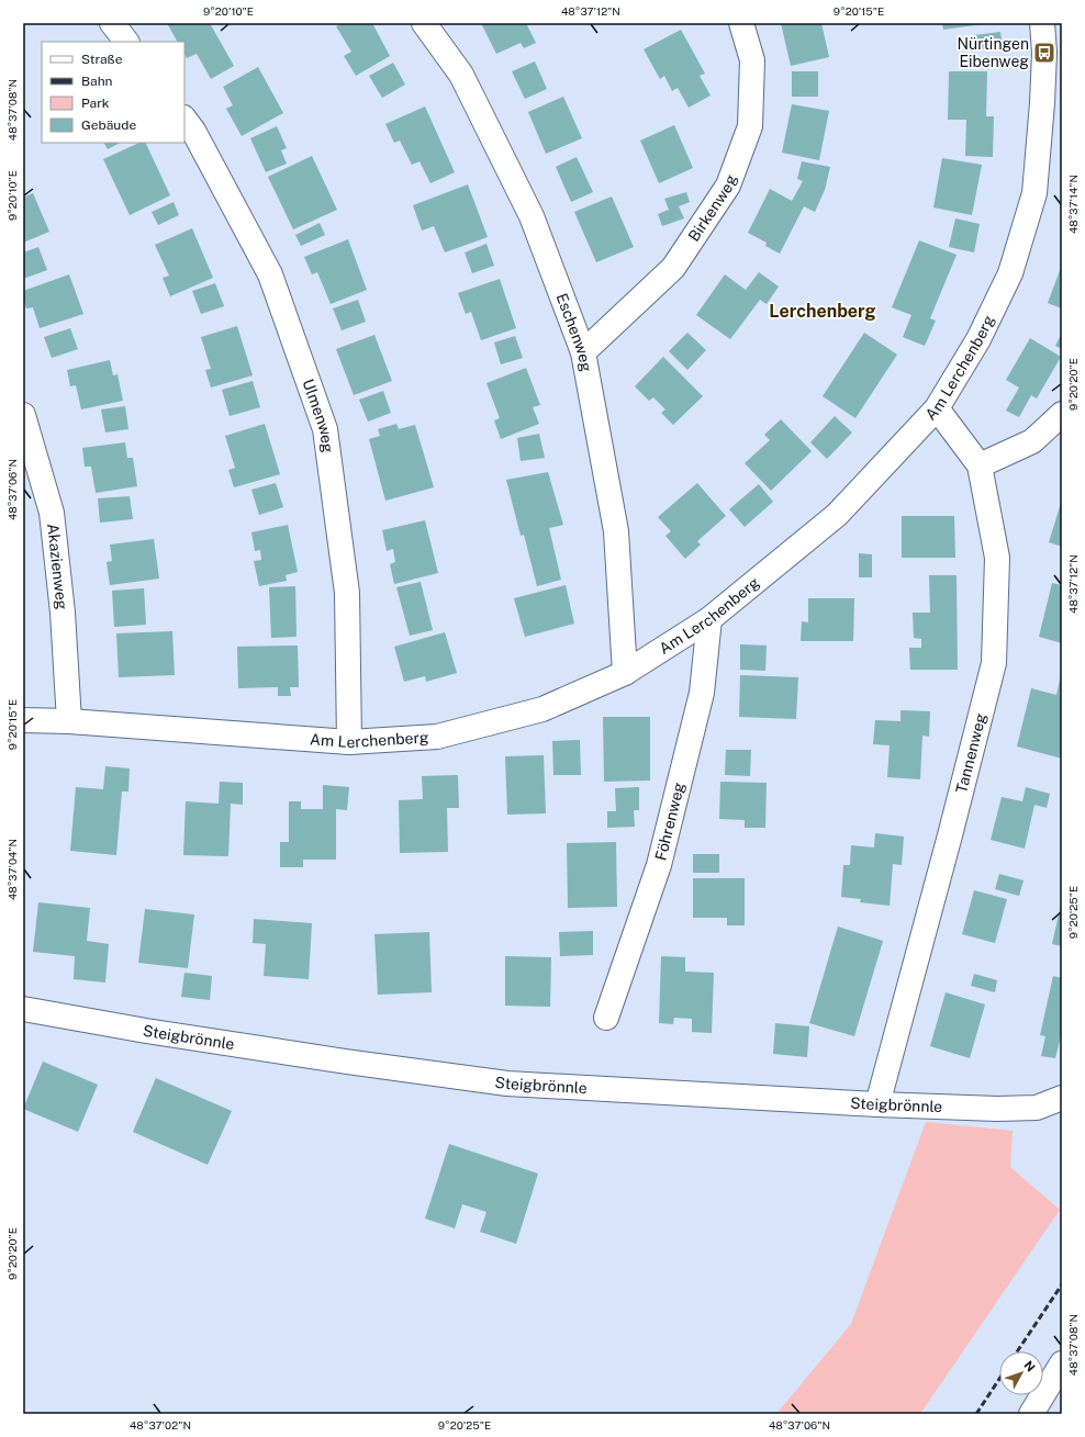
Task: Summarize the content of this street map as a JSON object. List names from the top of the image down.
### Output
{
  "streets": {
    "street": [
      "Birkenweg",
      "Eschenweg",
      "Am Lerchenberg",
      "Ulmenweg",
      "Akazienweg",
      "Tannenweg",
      "Föhrenweg",
      "Steigbrönnle"
    ]
  },
  "crossings": [
    ["Birkenweg", "Eschenweg"],
    ["Eschenweg", "Am Lerchenberg"],
    ["Am Lerchenberg", "Ulmenweg"],
    ["Am Lerchenberg", "Akazienweg"],
    ["Am Lerchenberg", "Tannenweg"],
    ["Am Lerchenberg", "Föhrenweg"],
    ["Tannenweg", "Steigbrönnle"]
  ],
  "districts": ["Lerchenberg"],
  "places": {
    "bus stop": ["Nürtingen Eibenweg"]
  },
  "legend": [
    "Straße",
    "Bahn",
    "Park",
    "Gebäude"
  ],
  "north": "top right",
  "coordinates": [
    "9°20'10\"E",
    "48°37'12\"N",
    "9°20'15\"E",
    "48°37'08\"N",
    "48°37'14\"N",
    "9°20'20\"E",
    "48°37'06\"N",
    "48°37'04\"N",
    "9°20'25\"E",
    "48°37'02\"N"
  ]
}
